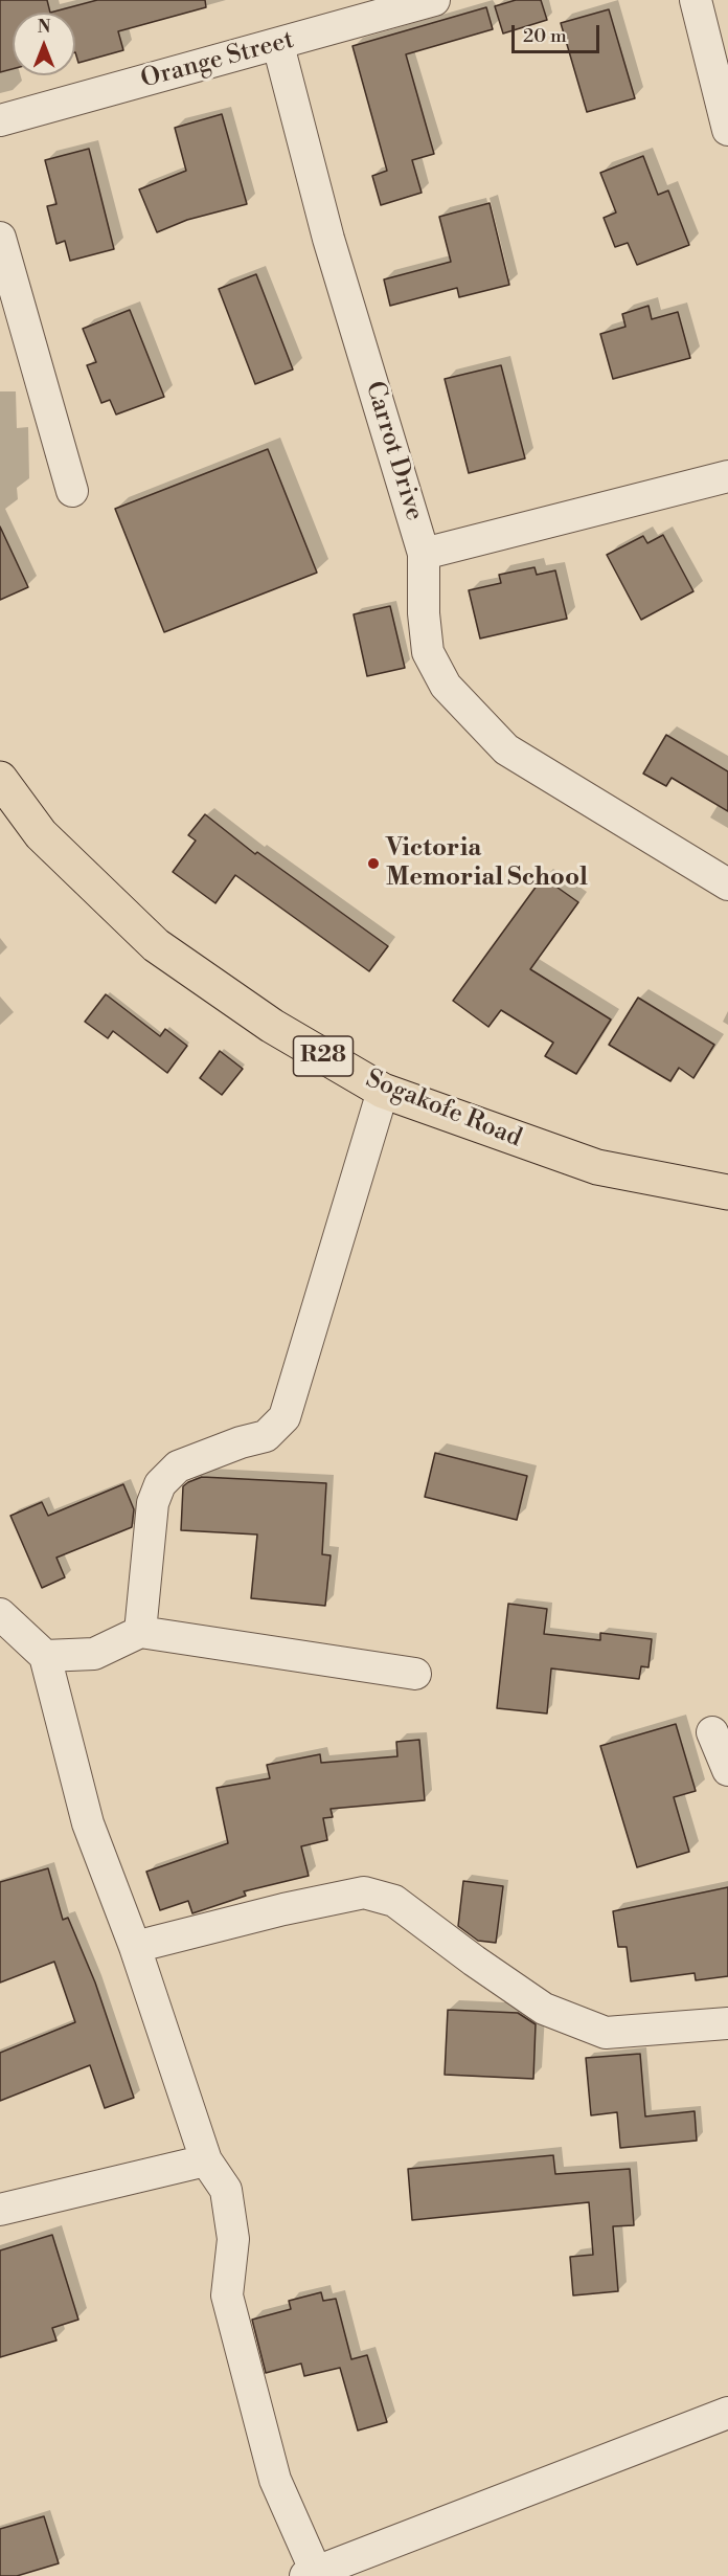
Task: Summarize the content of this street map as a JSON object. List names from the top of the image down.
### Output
{
  "streets": {
    "main road": ["R28", "Sogakofe Road"],
    "street": ["Orange Street", "Carrot Drive"]
  },
  "crossings": [
    ["Orange Street", "Carrot Drive"]
  ],
  "places": ["Victoria Memorial School"],
  "scale_bar": "20 m",
  "north": "top"
}
